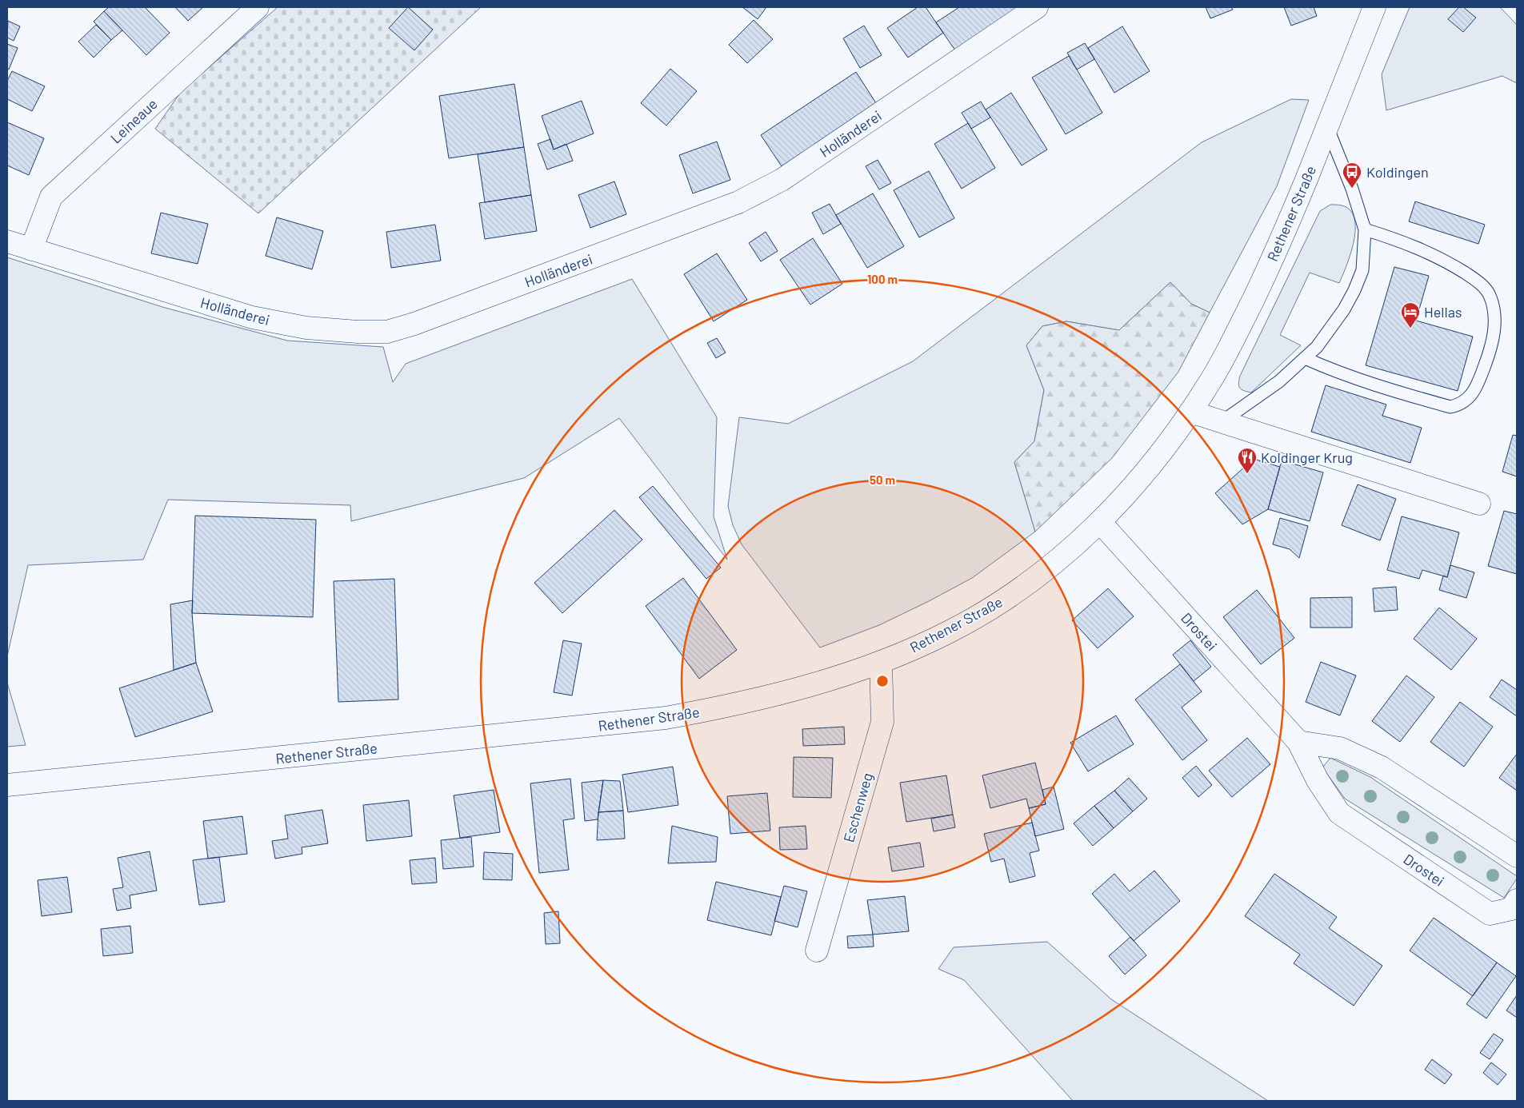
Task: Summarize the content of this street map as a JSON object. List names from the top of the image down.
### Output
{
  "streets": {
    "street": [
      "Leineaue",
      "Holländerei",
      "Rethener Straße",
      "Drostei",
      "Eschenweg"
    ]
  },
  "crossings": [
    ["Leineaue", "Holländerei"],
    ["Rethener Straße", "Drostei"],
    ["Rethener Straße", "Eschenweg"]
  ],
  "places": {
    "bus stop": ["Koldingen"],
    "hotel": ["Hellas"],
    "restaurant": ["Koldinger Krug"]
  },
  "rings": ["100 m", "50 m"]
}
